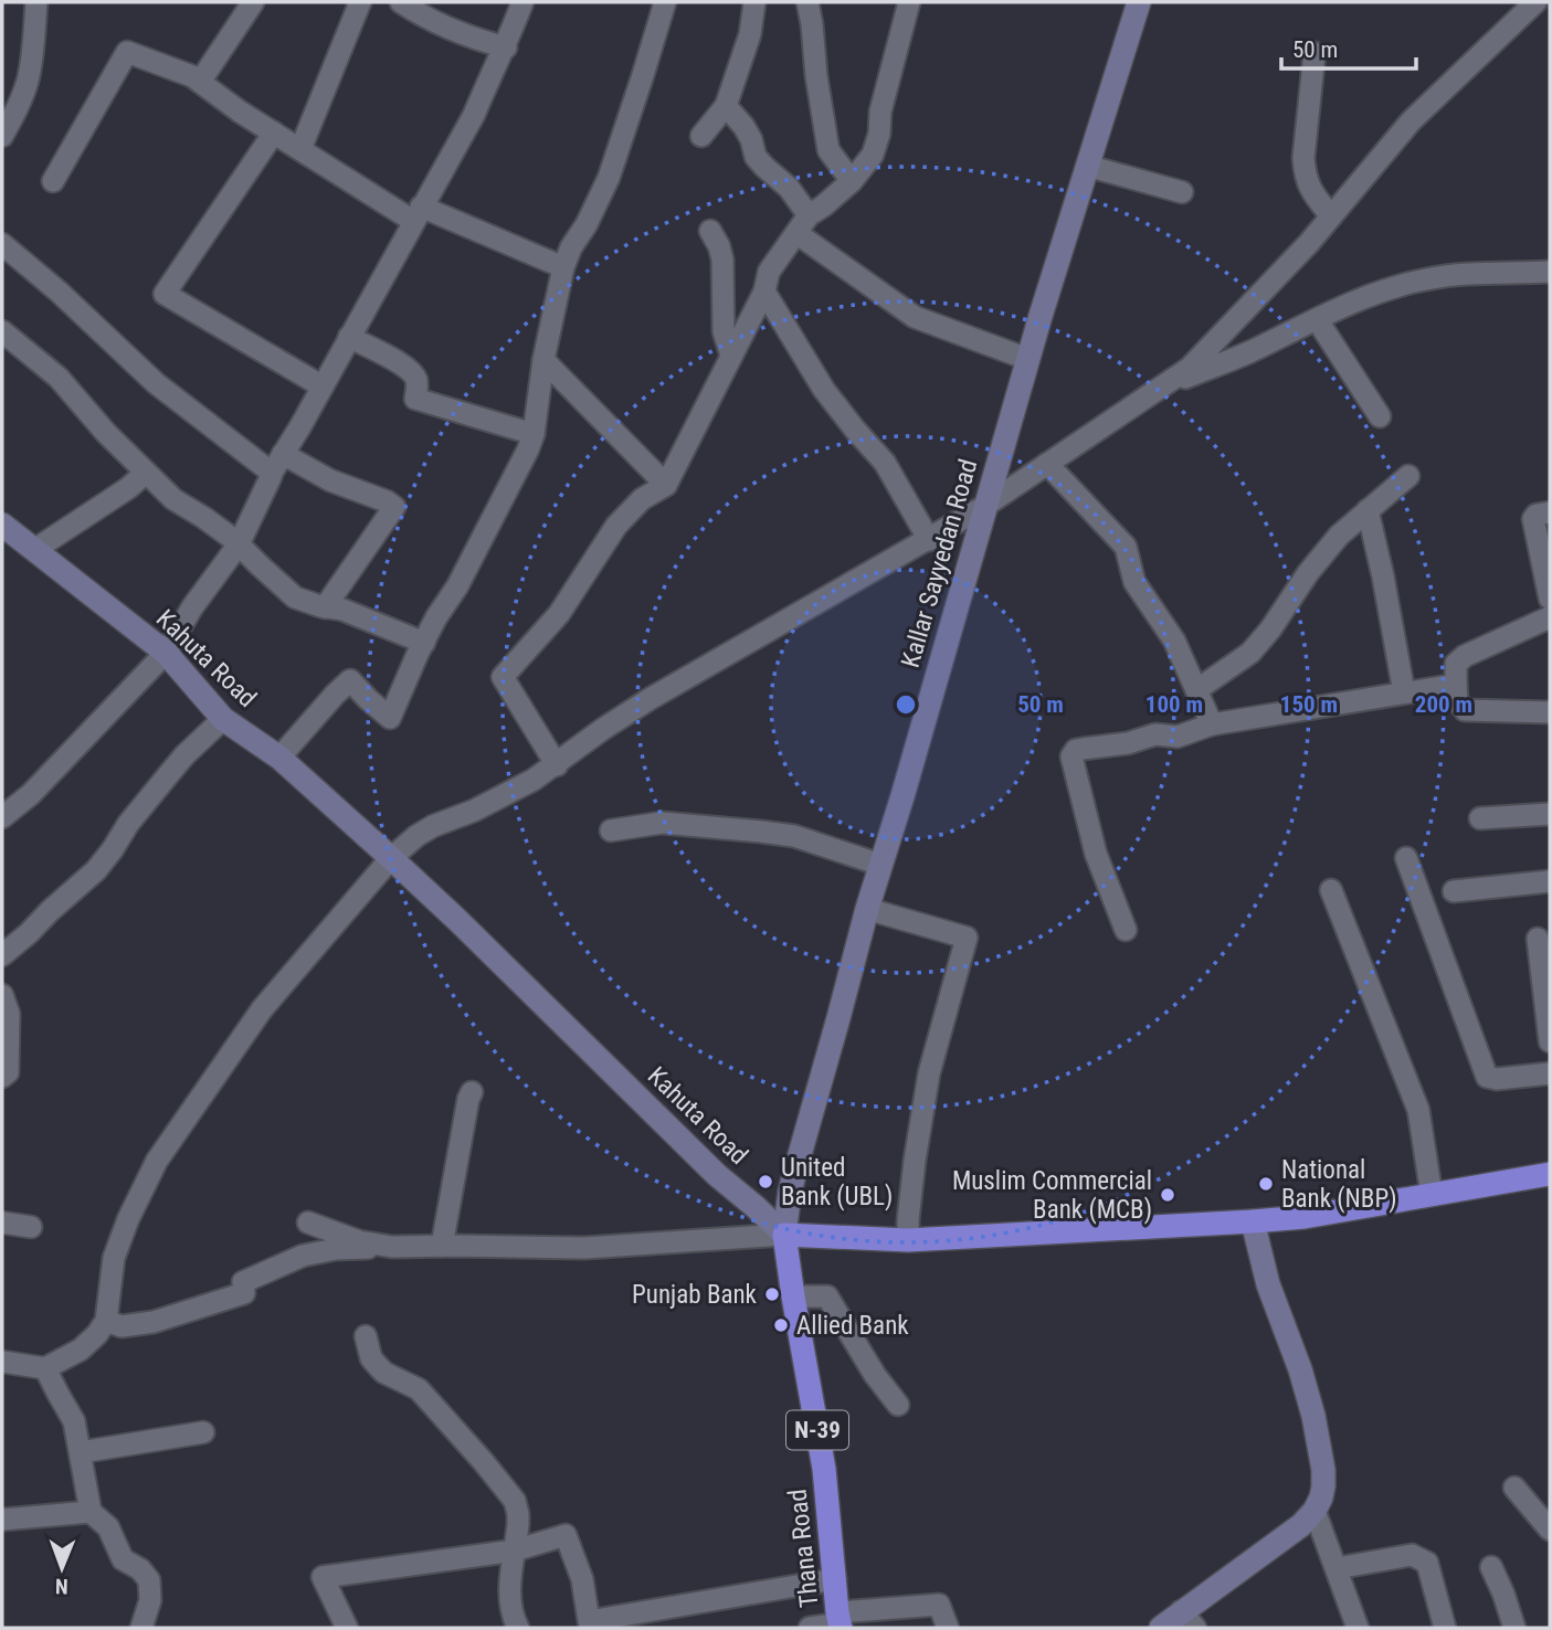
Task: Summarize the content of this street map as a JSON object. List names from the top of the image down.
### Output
{
  "streets": {
    "highway": ["N-39", "Thana Road"],
    "main road": ["Kallar Sayyedan Road", "Kahuta Road"]
  },
  "crossings": [
    ["Kallar Sayyedan Road", "Kahuta Road"],
    ["Kallar Sayyedan Road", "Thana Road"],
    ["Kahuta Road", "Thana Road"]
  ],
  "places": [
    "United Bank (UBL)",
    "National Bank (NBP)",
    "Muslim Commercial Bank (MCB)",
    "Punjab Bank",
    "Allied Bank"
  ],
  "scale_bar": "50 m",
  "north": "bottom",
  "rings": [
    "50 m",
    "100 m",
    "150 m",
    "200 m"
  ]
}
